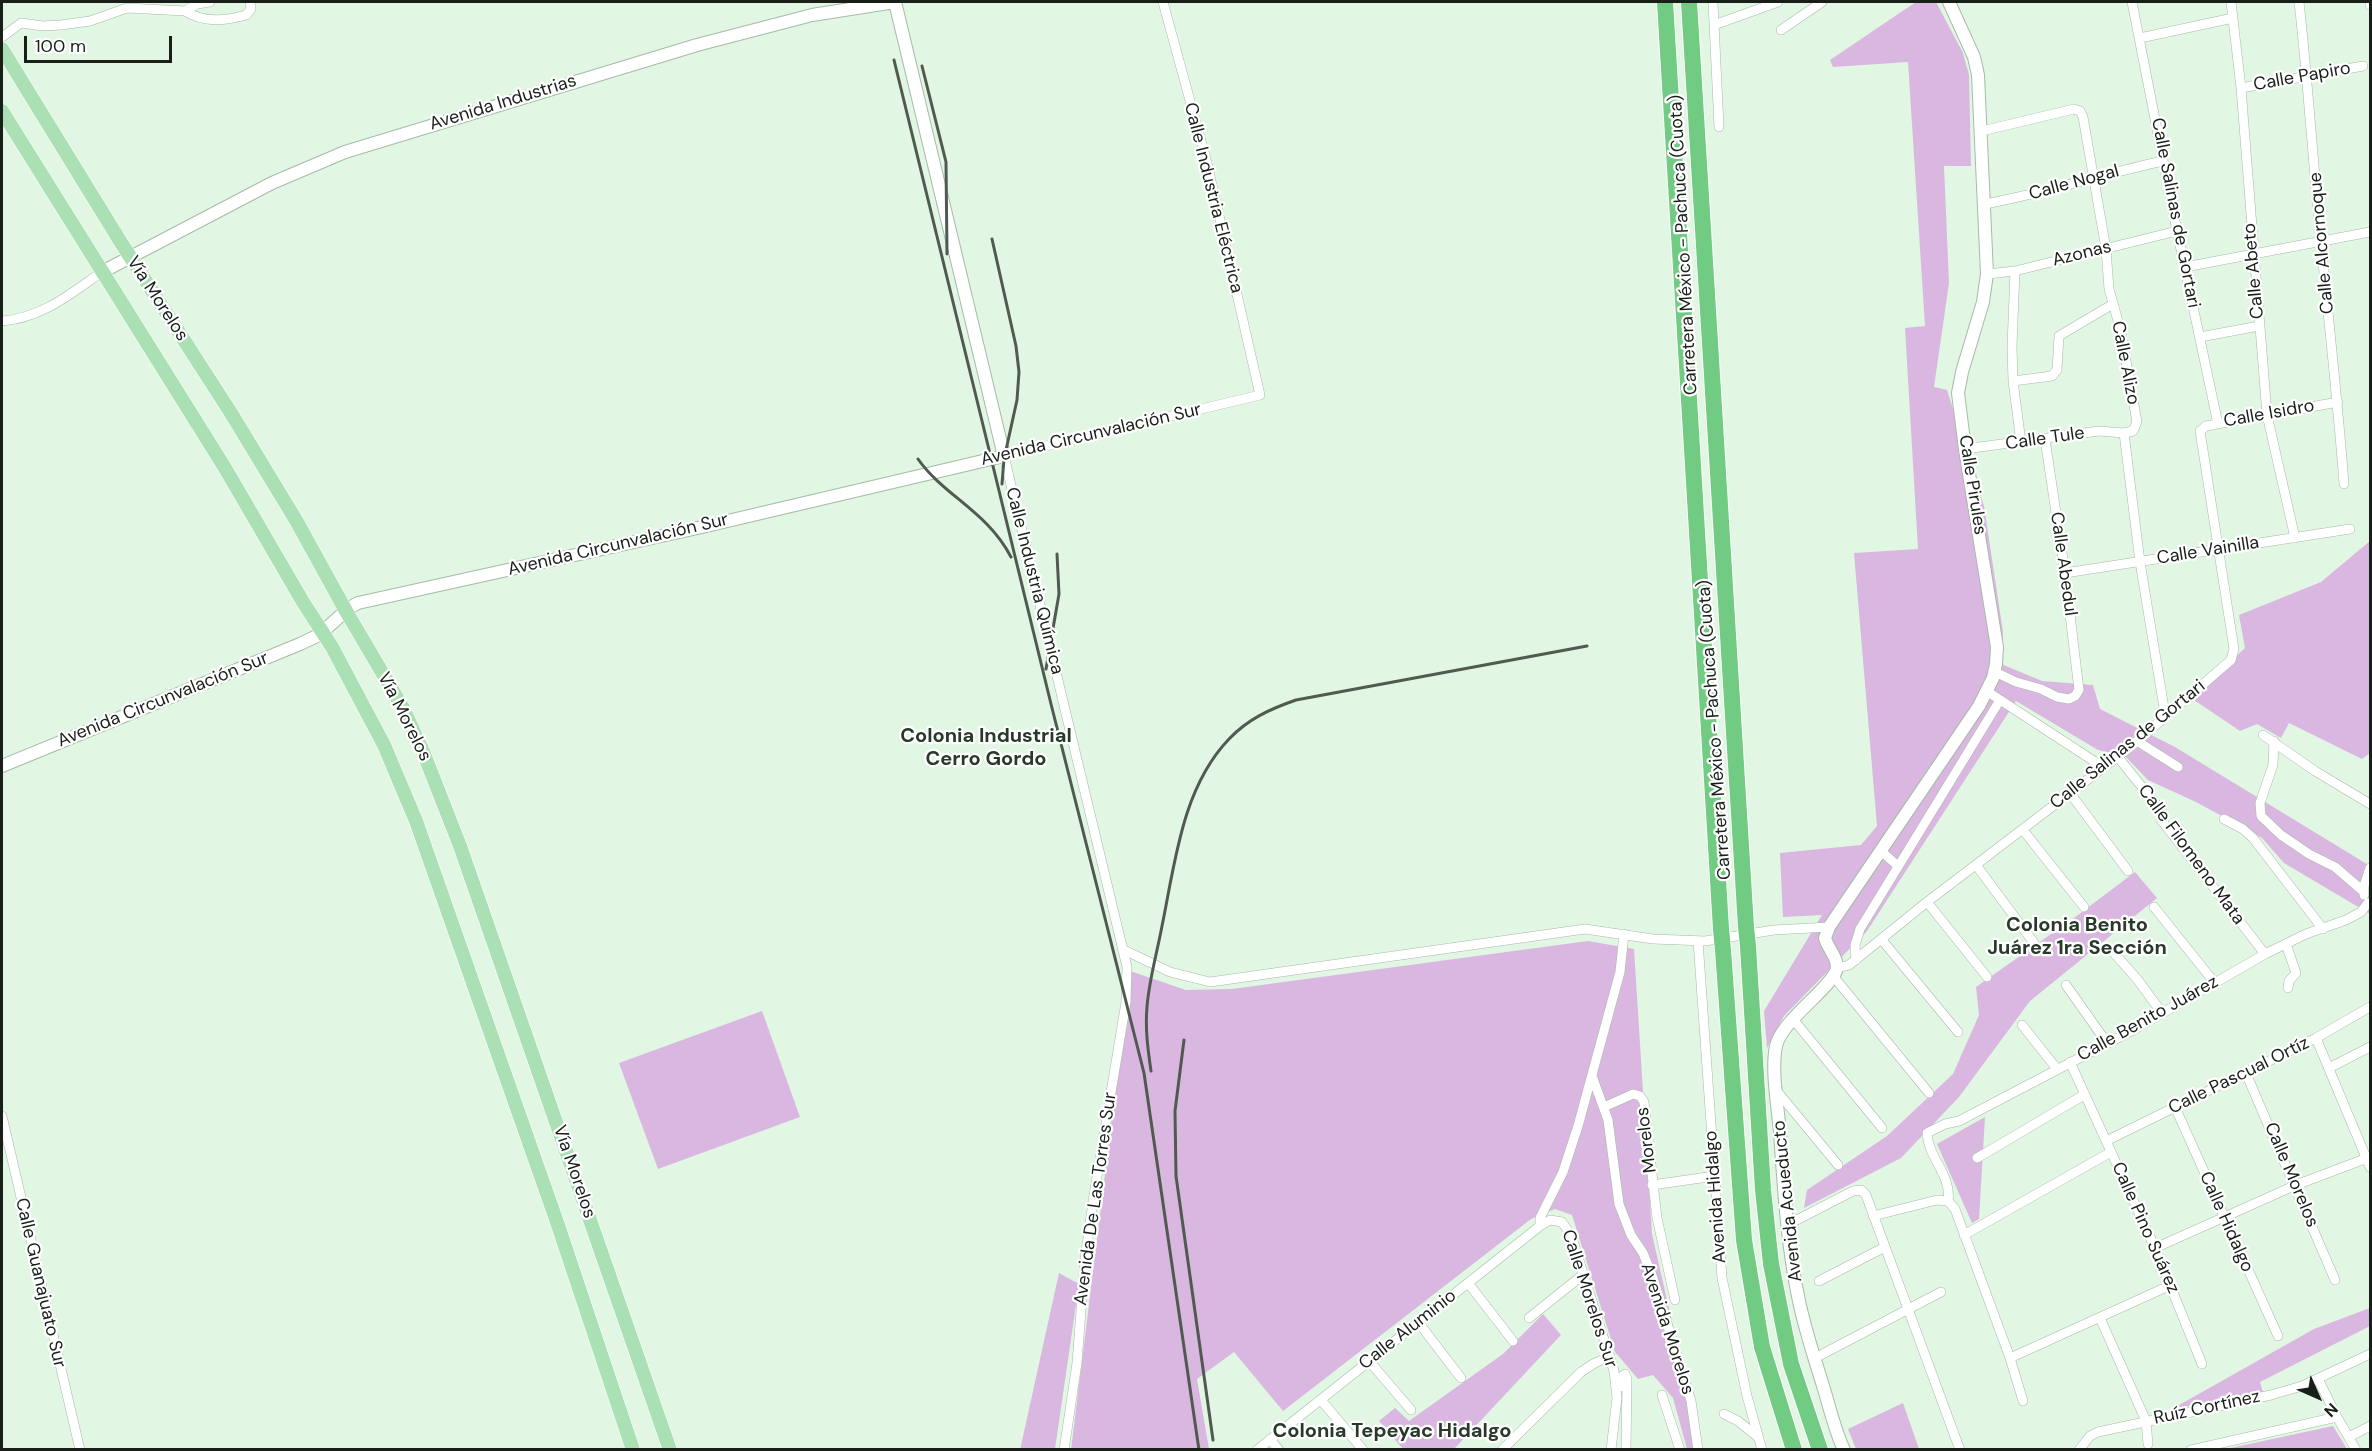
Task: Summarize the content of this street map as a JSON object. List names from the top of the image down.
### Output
{
  "streets": {
    "highway": ["Carretera México - Pachuca (Cuota)"],
    "main road": ["Vía Morelos"],
    "street": [
      "Calle Papiro",
      "Avenida Industrias",
      "Calle Nogal",
      "Calle Industria Eléctrica",
      "Calle Salinas de Gortari",
      "Calle Alcornoque",
      "Azonas",
      "Calle Abeto",
      "Calle Alizo",
      "Calle Isidro",
      "Avenida Circunvalación Sur",
      "Calle Tule",
      "Calle Pirules",
      "Calle Vainilla",
      "Calle Abedul",
      "Calle Industria Química",
      "Calle Filomeno Mata",
      "Calle Benito Juárez",
      "Calle Pascual Ortíz",
      "Morelos",
      "Calle Morelos",
      "Avenida Hidalgo",
      "Avenida De Las Torres Sur",
      "Avenida Acueducto",
      "Calle Hidalgo",
      "Calle Pino Suárez",
      "Calle Guanajuato Sur",
      "Calle Morelos Sur",
      "Avenida Morelos",
      "Calle Aluminio",
      "Ruíz Cortínez"
    ]
  },
  "crossings": [
    ["Calle Papiro", "Calle Alcornoque"],
    ["Calle Papiro", "Calle Abeto"],
    ["Avenida Industrias", "Vía Morelos"],
    ["Avenida Industrias", "Calle Industria Química"],
    ["Calle Nogal", "Calle Salinas de Gortari"],
    ["Calle Nogal", "Calle Alizo"],
    ["Calle Nogal", "Calle Pirules"],
    ["Calle Industria Eléctrica", "Avenida Circunvalación Sur"],
    ["Calle Salinas de Gortari", "Azonas"],
    ["Calle Salinas de Gortari", "Calle Alizo"],
    ["Calle Salinas de Gortari", "Calle Isidro"],
    ["Calle Salinas de Gortari", "Calle Vainilla"],
    ["Calle Salinas de Gortari", "Calle Filomeno Mata"],
    ["Calle Salinas de Gortari", "Avenida Acueducto"],
    ["Calle Alcornoque", "Calle Isidro"],
    ["Azonas", "Calle Alizo"],
    ["Azonas", "Calle Pirules"],
    ["Calle Abeto", "Calle Isidro"],
    ["Calle Abeto", "Calle Vainilla"],
    ["Vía Morelos", "Avenida Circunvalación Sur"],
    ["Calle Alizo", "Calle Tule"],
    ["Calle Alizo", "Calle Pirules"],
    ["Calle Alizo", "Calle Vainilla"],
    ["Avenida Circunvalación Sur", "Calle Industria Química"],
    ["Calle Tule", "Calle Pirules"],
    ["Calle Tule", "Calle Abedul"],
    ["Calle Pirules", "Calle Abedul"],
    ["Calle Vainilla", "Calle Abedul"],
    ["Calle Industria Química", "Avenida De Las Torres Sur"],
    ["Calle Filomeno Mata", "Calle Benito Juárez"],
    ["Calle Benito Juárez", "Calle Pino Suárez"],
    ["Calle Pascual Ortíz", "Calle Morelos"],
    ["Calle Pascual Ortíz", "Calle Hidalgo"],
    ["Calle Pascual Ortíz", "Calle Pino Suárez"],
    ["Morelos", "Avenida Hidalgo"],
    ["Morelos", "Avenida Morelos"],
    ["Calle Morelos Sur", "Calle Aluminio"]
  ],
  "districts": ["Colonia Industrial Cerro Gordo", "Colonia Benito Juárez 1ra Sección", "Colonia Tepeyac Hidalgo"],
  "scale_bar": "100 m",
  "north": "bottom right"
}
